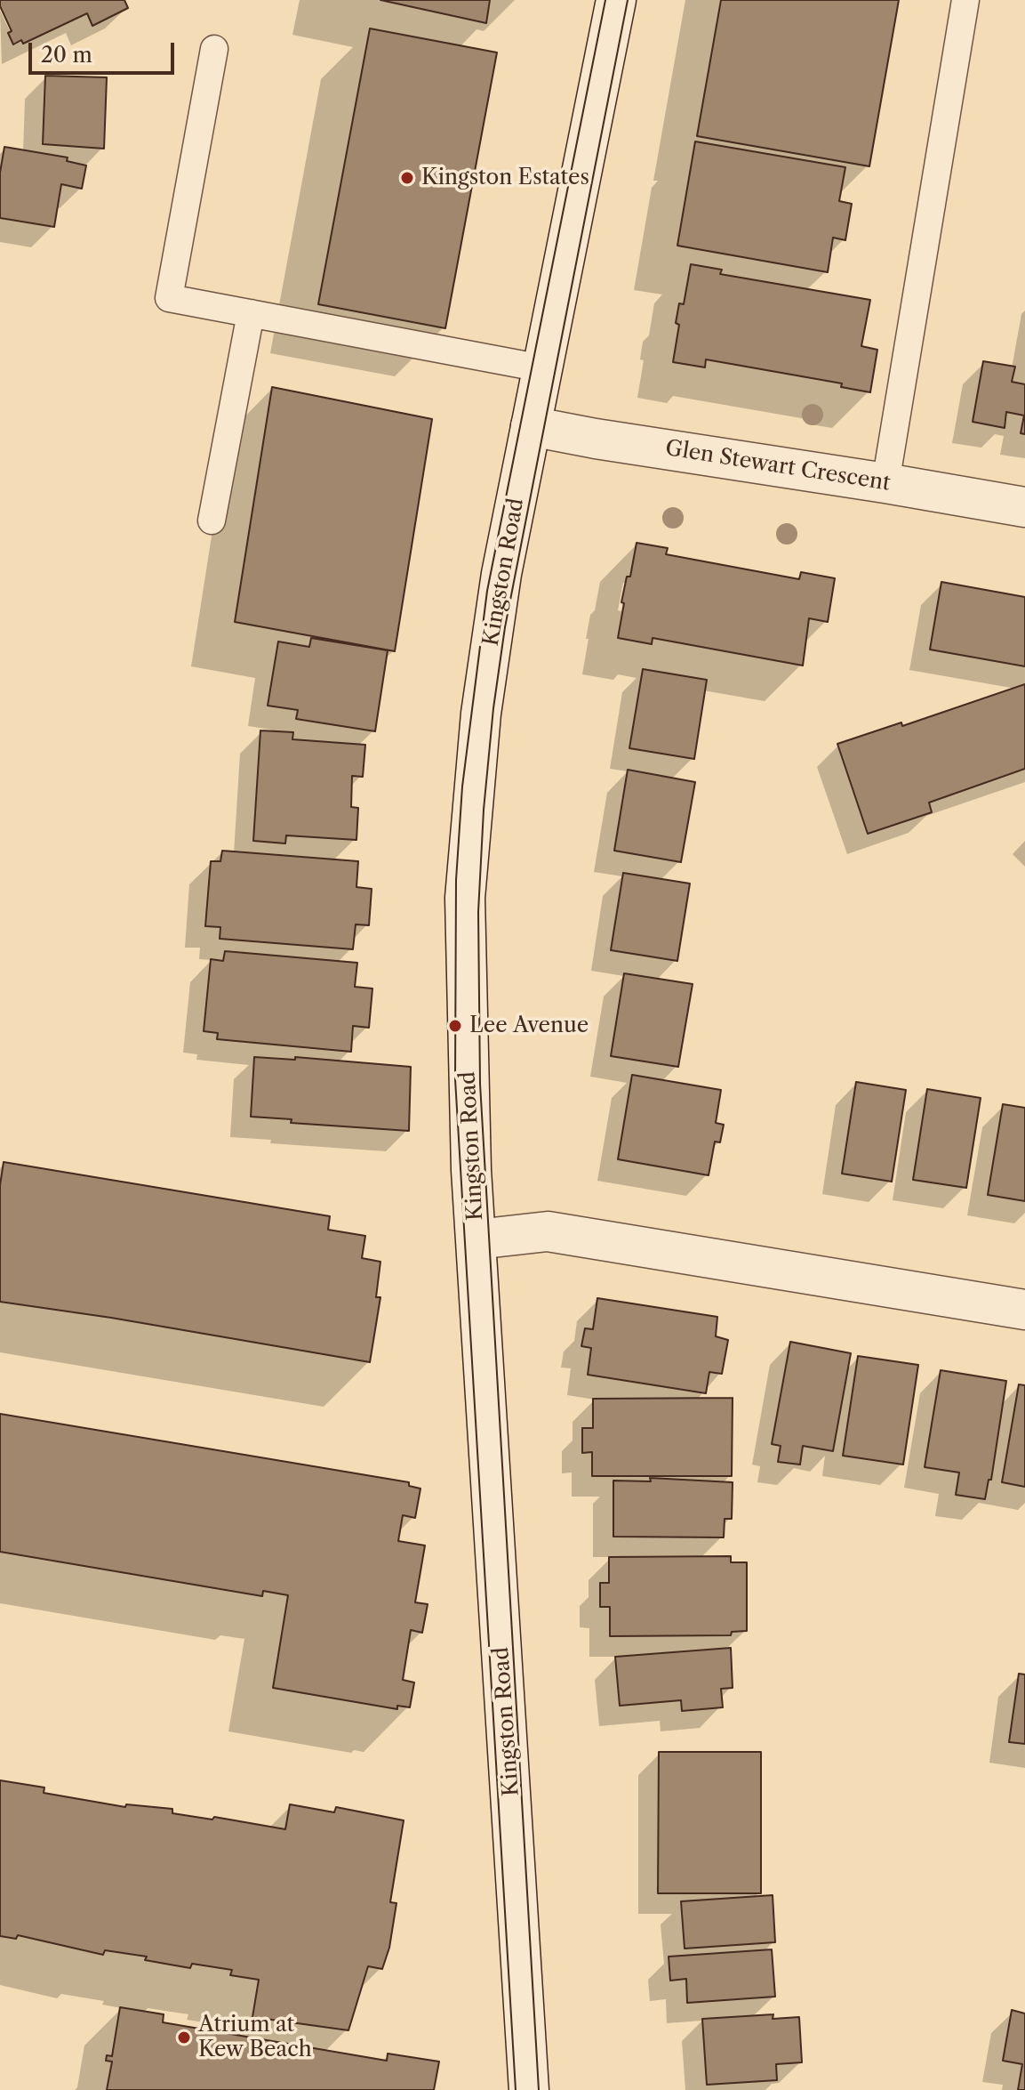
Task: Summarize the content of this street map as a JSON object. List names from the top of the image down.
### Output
{
  "streets": {
    "main road": ["Glen Stewart Crescent", "Kingston Road"]
  },
  "crossings": [
    ["Glen Stewart Crescent", "Kingston Road"]
  ],
  "places": ["Kingston Estates", "Lee Avenue", "Atrium at Kew Beach"],
  "scale_bar": "20 m"
}
